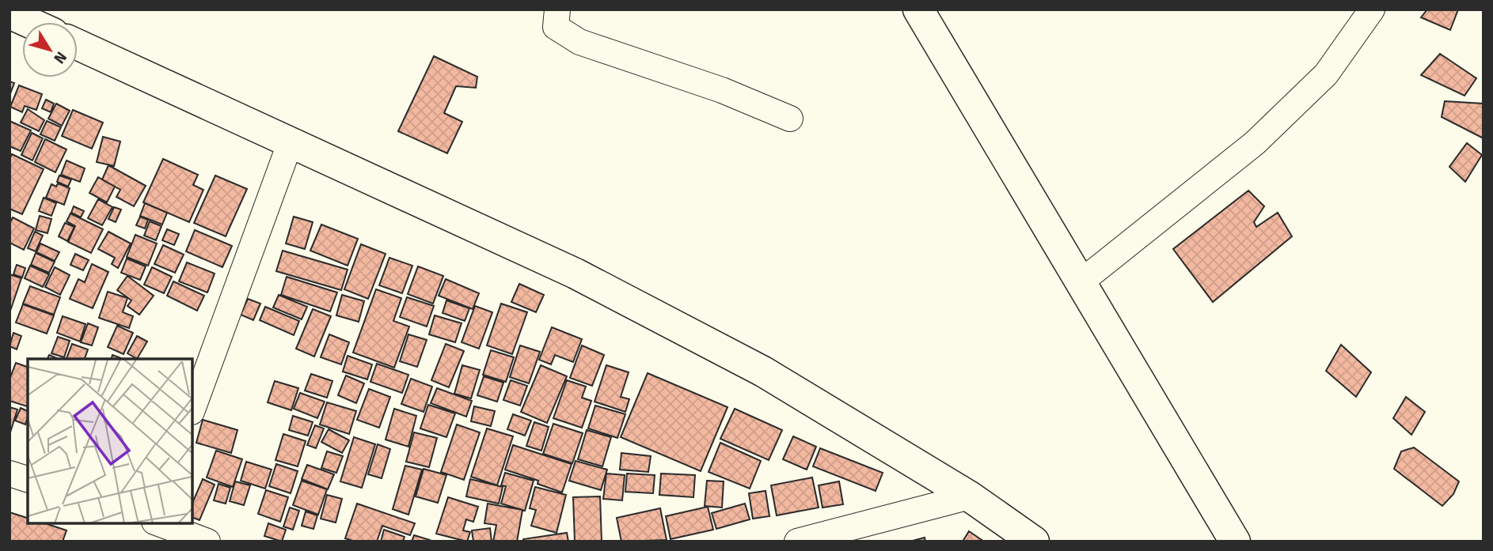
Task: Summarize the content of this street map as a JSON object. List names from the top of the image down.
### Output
{
  "north": "bottom right"
}
